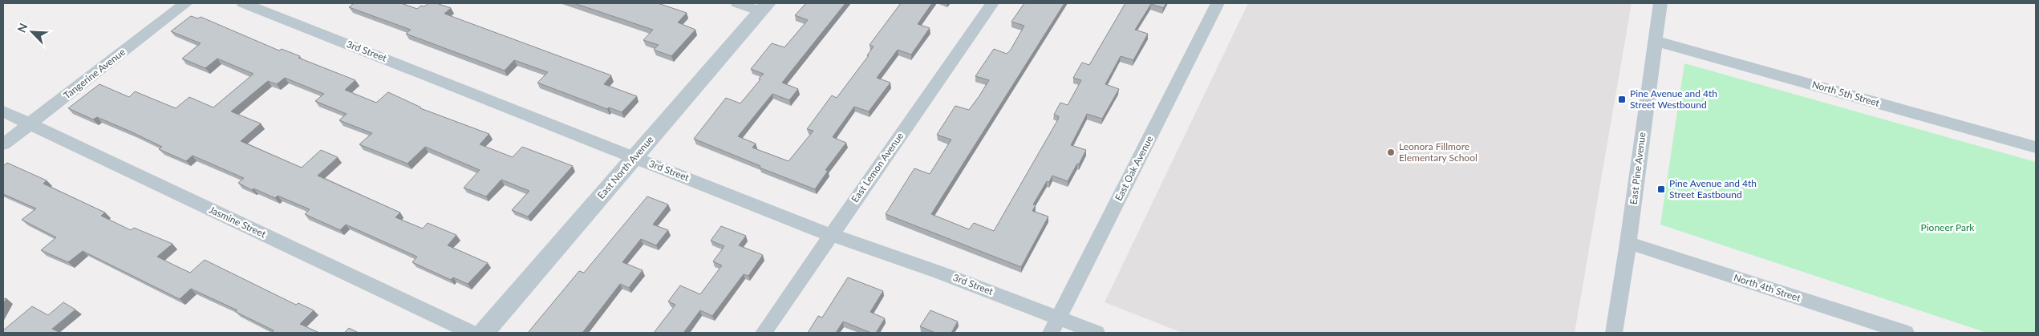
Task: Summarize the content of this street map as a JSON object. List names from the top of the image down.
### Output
{
  "streets": {
    "street": [
      "3rd Street",
      "Tangerine Avenue",
      "North 5th Street",
      "East North Avenue",
      "East Lemon Avenue",
      "East Oak Avenue",
      "East Pine Avenue",
      "Jasmine Street",
      "North 4th Street"
    ]
  },
  "crossings": [
    ["3rd Street", "East North Avenue"],
    ["3rd Street", "East Lemon Avenue"],
    ["3rd Street", "East Oak Avenue"],
    ["Tangerine Avenue", "Jasmine Street"],
    ["North 5th Street", "East Pine Avenue"],
    ["East Pine Avenue", "North 4th Street"]
  ],
  "parks": ["Pioneer Park"],
  "places": {
    "transit": ["Pine Avenue and 4th Street Westbound", "Pine Avenue and 4th Street Eastbound"],
    "other": ["Leonora Fillmore Elementary School"]
  },
  "north": "top left"
}
